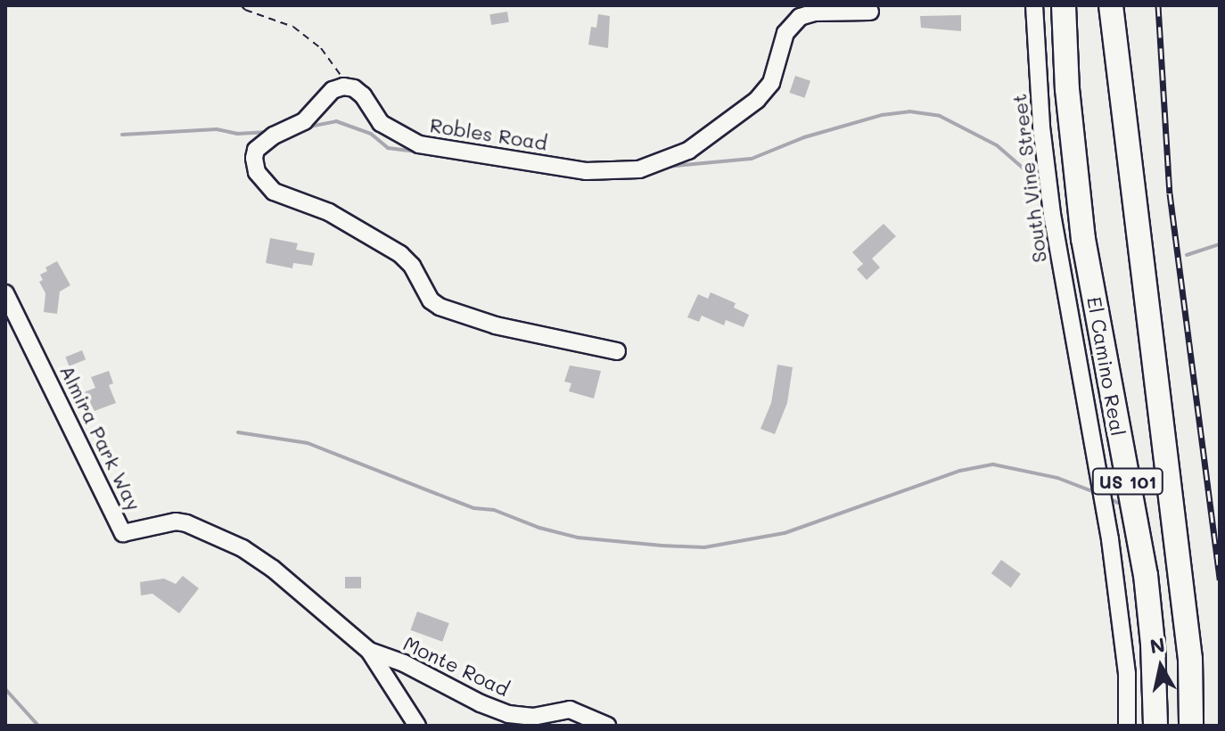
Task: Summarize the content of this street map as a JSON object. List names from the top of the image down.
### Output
{
  "streets": {
    "highway": ["El Camino Real", "US 101"],
    "street": [
      "Robles Road",
      "South Vine Street",
      "Almira Park Way",
      "Monte Road"
    ]
  },
  "crossings": [
    ["Almira Park Way", "Monte Road"]
  ],
  "north": "top"
}
